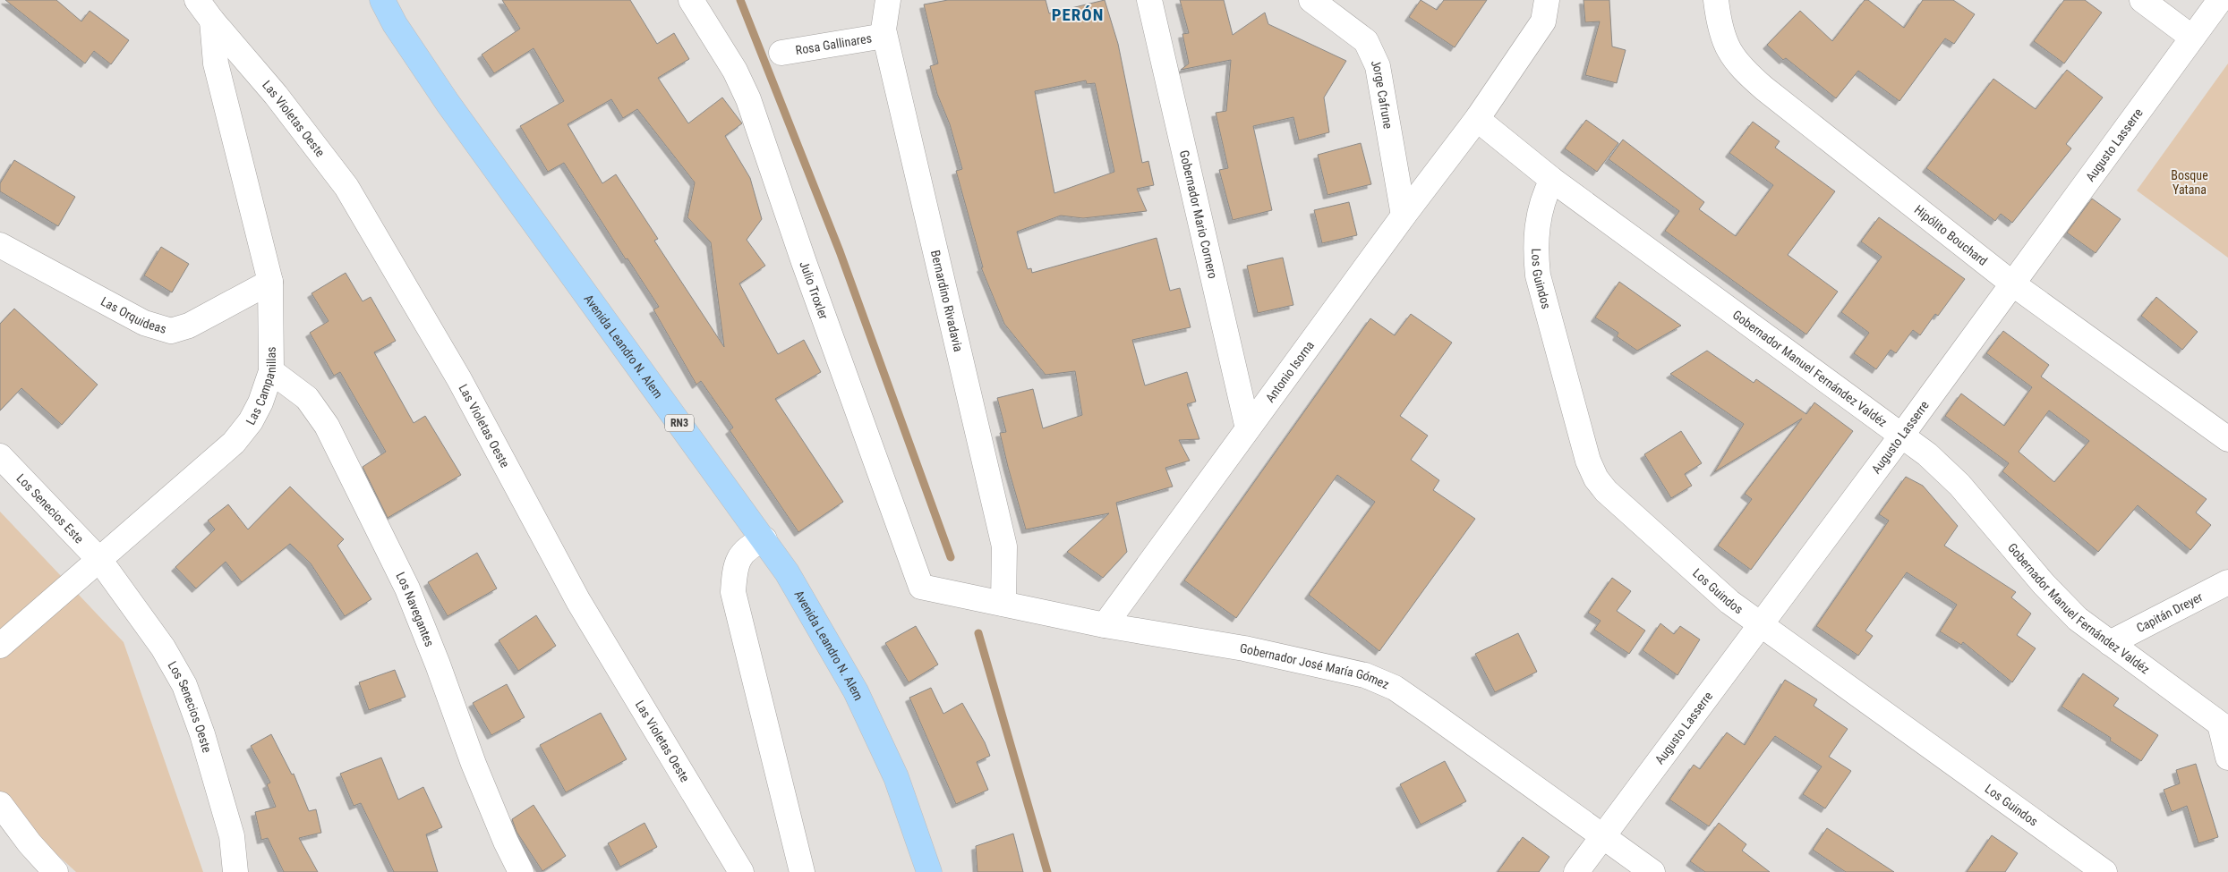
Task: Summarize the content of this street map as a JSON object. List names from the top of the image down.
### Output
{
  "streets": {
    "highway": ["Avenida Leandro N. Alem", "RN3"],
    "street": [
      "Rosa Gallinares",
      "Jorge Cafrune",
      "Las Violetas Oeste",
      "Augusto Lasserre",
      "Gobernador Mario Cornero",
      "Hipólito Bouchard",
      "Los Guindos",
      "Julio Troxler",
      "Bernardino Rivadavia",
      "Las Orquideas",
      "Gobernador Manuel Fernández Valdéz",
      "Antonio Isorna",
      "Las Campanillas",
      "Los Senecios Este",
      "Los Navegantes",
      "Capitán Dreyer",
      "Gobernador José María Gómez",
      "Los Senecios Oeste"
    ]
  },
  "crossings": [
    ["Rosa Gallinares", "Bernardino Rivadavia"],
    ["Jorge Cafrune", "Antonio Isorna"],
    ["Las Violetas Oeste", "Las Campanillas"],
    ["Augusto Lasserre", "Hipólito Bouchard"],
    ["Augusto Lasserre", "Los Guindos"],
    ["Augusto Lasserre", "Gobernador Manuel Fernández Valdéz"],
    ["Augusto Lasserre", "Gobernador José María Gómez"],
    ["Gobernador Mario Cornero", "Antonio Isorna"],
    ["Los Guindos", "Gobernador Manuel Fernández Valdéz"],
    ["Julio Troxler", "Gobernador José María Gómez"],
    ["Bernardino Rivadavia", "Gobernador José María Gómez"],
    ["Las Orquideas", "Las Campanillas"],
    ["Gobernador Manuel Fernández Valdéz", "Antonio Isorna"],
    ["Gobernador Manuel Fernández Valdéz", "Capitán Dreyer"],
    ["Antonio Isorna", "Gobernador José María Gómez"],
    ["Las Campanillas", "Los Senecios Este"],
    ["Las Campanillas", "Los Navegantes"],
    ["Las Campanillas", "Los Senecios Oeste"],
    ["Los Senecios Este", "Los Senecios Oeste"]
  ],
  "districts": ["PERÓN"],
  "parks": ["Bosque Yatana"]
}
